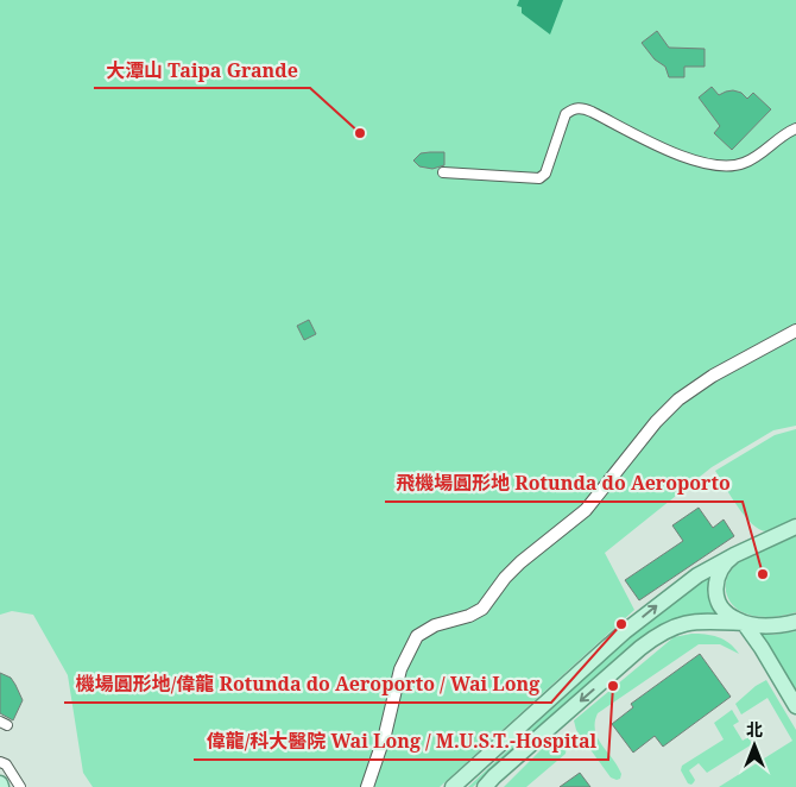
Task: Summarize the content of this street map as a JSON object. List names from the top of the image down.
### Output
{
  "places": [
    "大潭山 Taipa Grande",
    "飛機場圓形地 Rotunda do Aeroporto",
    "機場圓形地/偉龍 Rotunda do Aeroporto / Wai Long",
    "偉龍/科大醫院 Wai Long / M.U.S.T.-Hospital"
  ],
  "north": "top"
}
